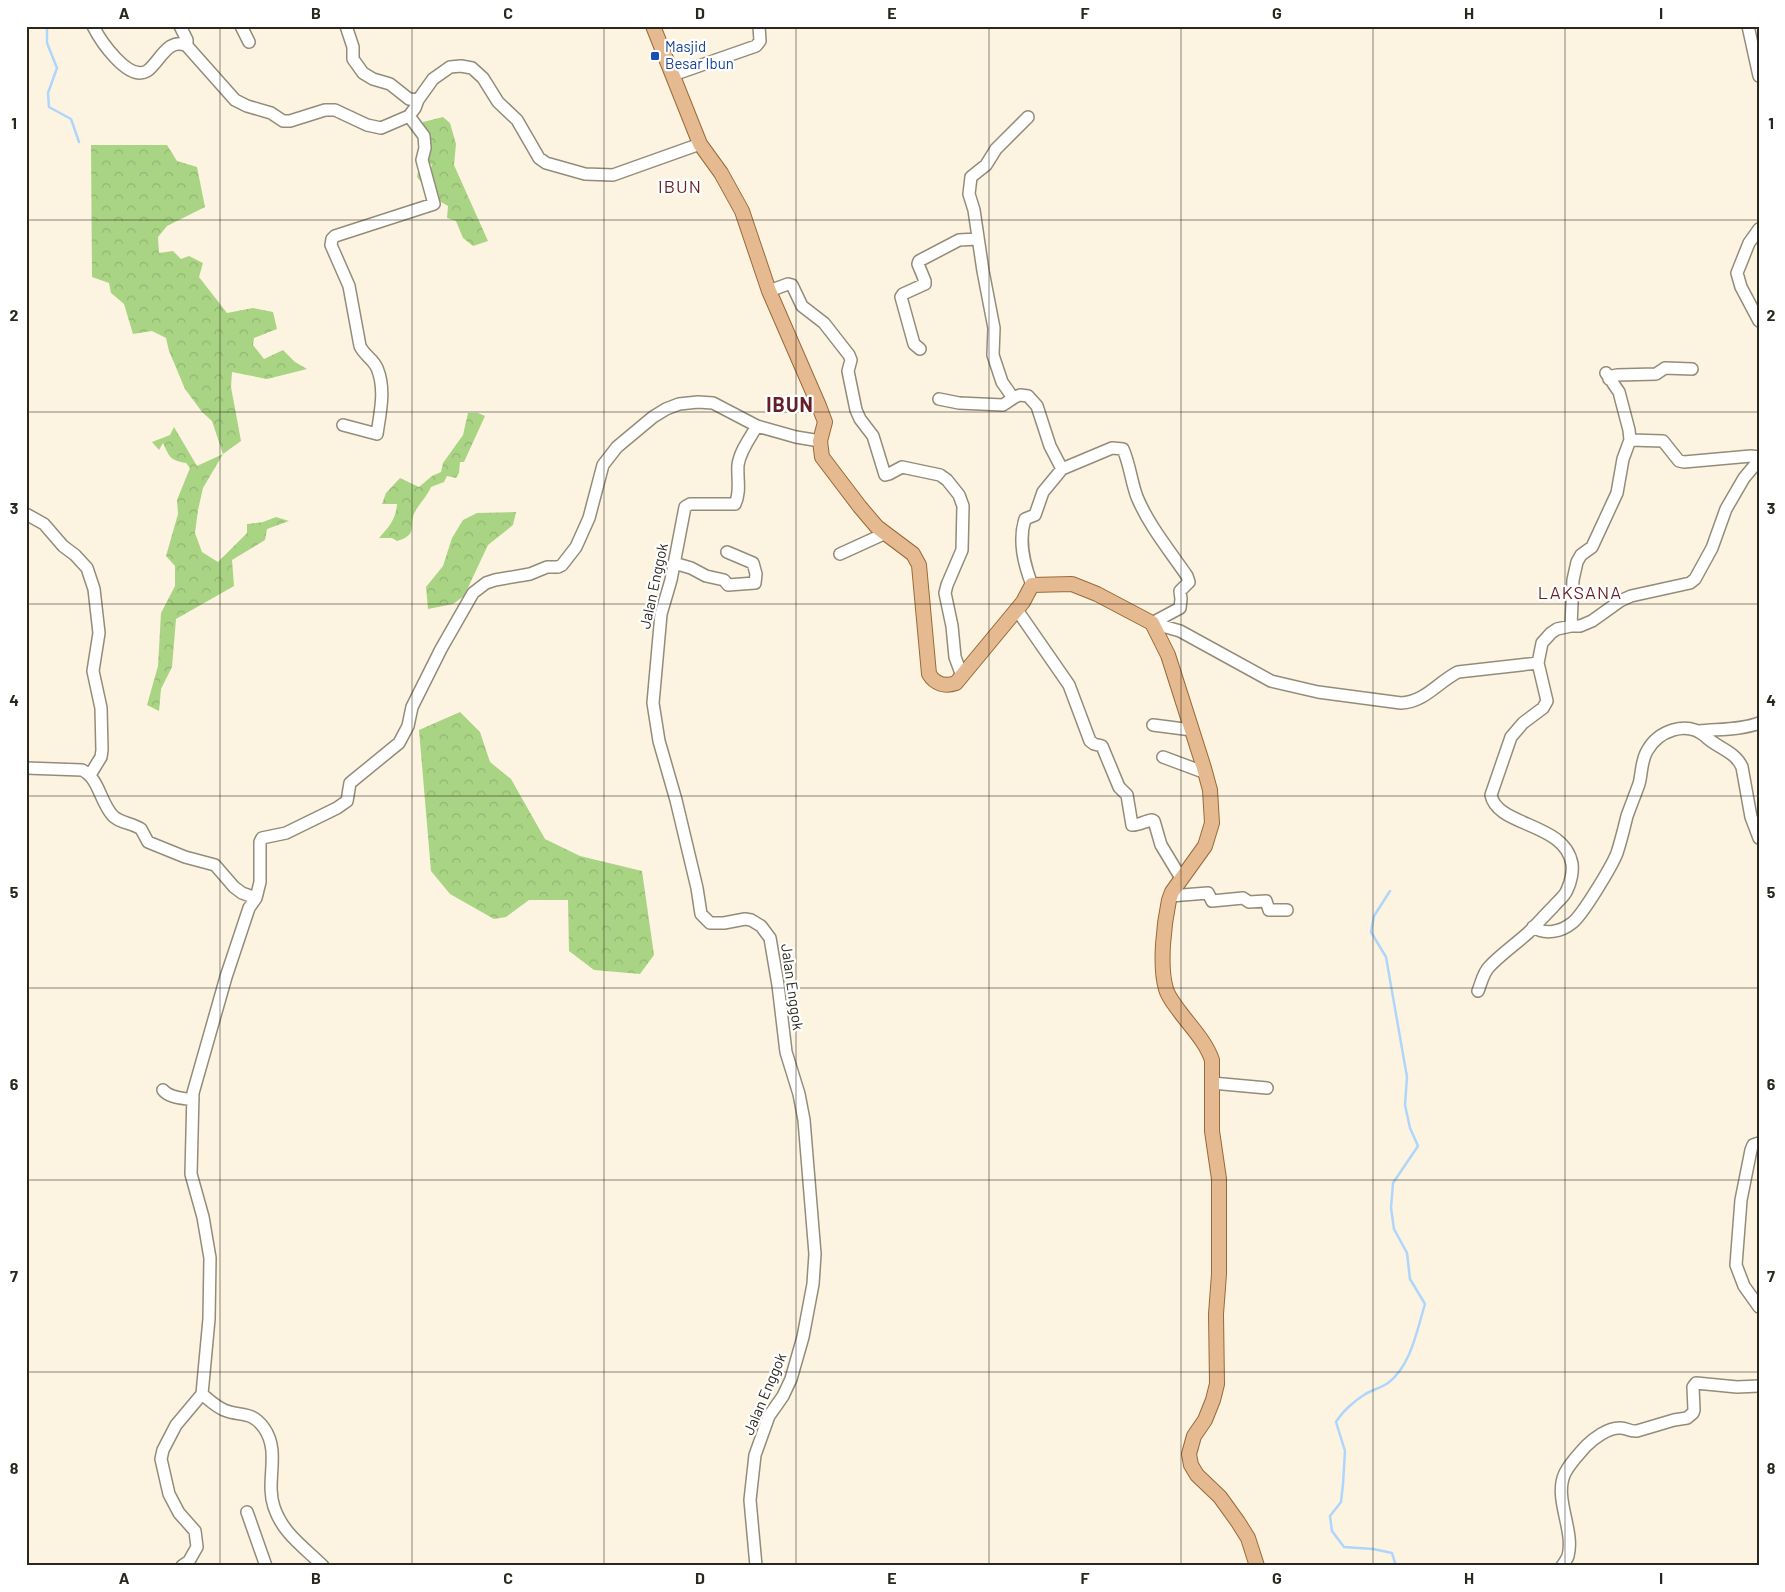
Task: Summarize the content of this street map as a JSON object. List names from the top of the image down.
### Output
{
  "streets": {
    "street": ["Jalan Enggok"]
  },
  "districts": ["IBUN", "IBUN", "LAKSANA"],
  "places": {
    "transit": ["Masjid Besar Ibun"]
  },
  "grid": {
    "columns": [
      "A",
      "B",
      "C",
      "D",
      "E",
      "F",
      "G",
      "H",
      "I"
    ],
    "rows": [
      "1",
      "2",
      "3",
      "4",
      "5",
      "6",
      "7",
      "8"
    ]
  }
}
